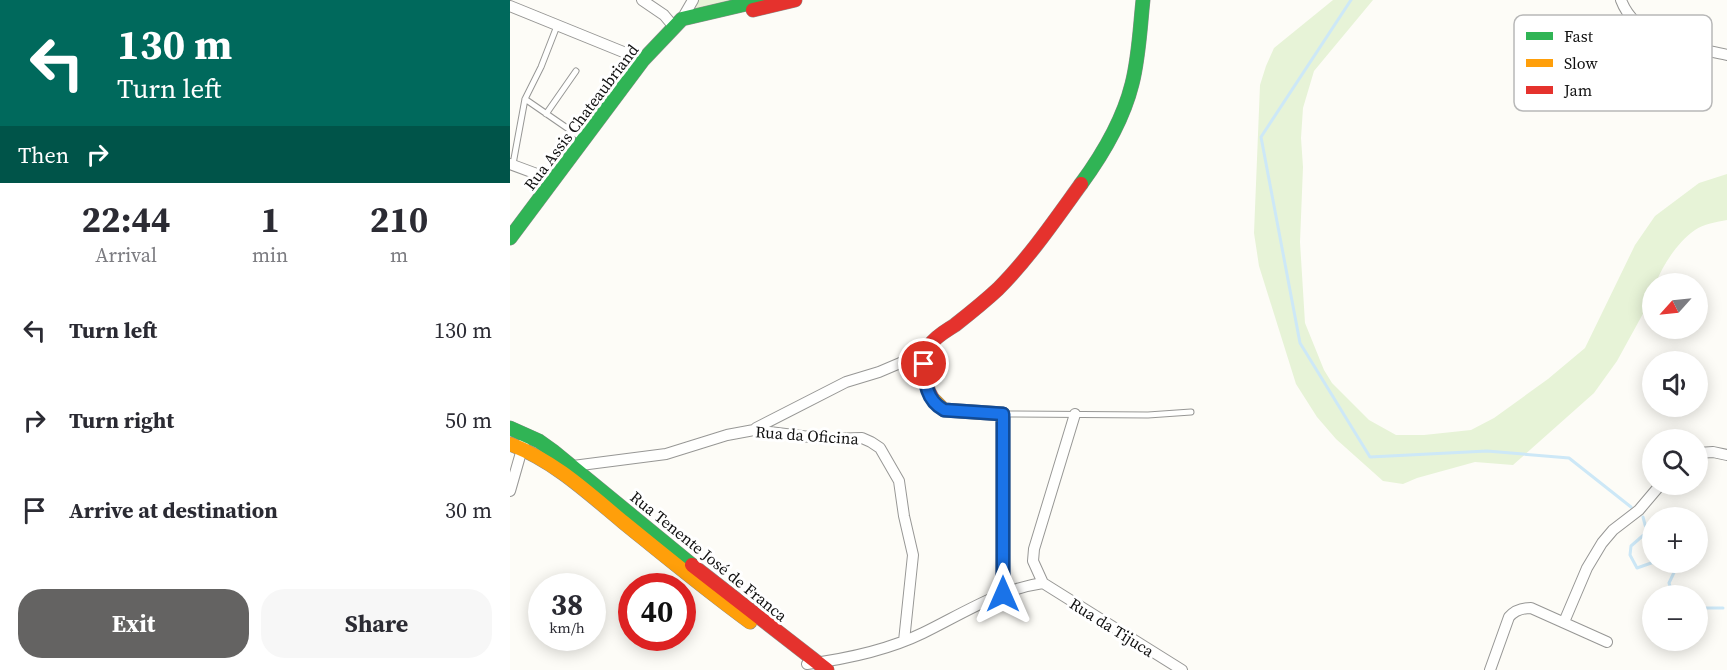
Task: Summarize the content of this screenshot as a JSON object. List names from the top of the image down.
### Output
{
  "streets": {
    "street": [
      "Rua Assis Chateaubriand",
      "Rua da Oficina",
      "Rua Tenente José de Franca",
      "Rua da Tijuca"
    ]
  },
  "crossings": [
    ["Rua da Oficina", "Rua Tenente José de Franca"]
  ],
  "legend": ["Fast", "Slow", "Jam"],
  "north": "bottom left",
  "page": {
    "turn": ["130 m", "Turn left"],
    "then": "Then",
    "eta": [
      "22:44",
      "Arrival",
      "1",
      "min",
      "210",
      "m"
    ],
    "map_buttons": ["+", "−"],
    "list": [
      {
        "name": "Turn left",
        "value": "130 m"
      },
      {
        "name": "Turn right",
        "value": "50 m"
      },
      {
        "name": "Arrive at destination",
        "value": "30 m"
      }
    ],
    "speed": "38 km/h",
    "limit": "40",
    "buttons": ["Exit", "Share"]
  }
}
